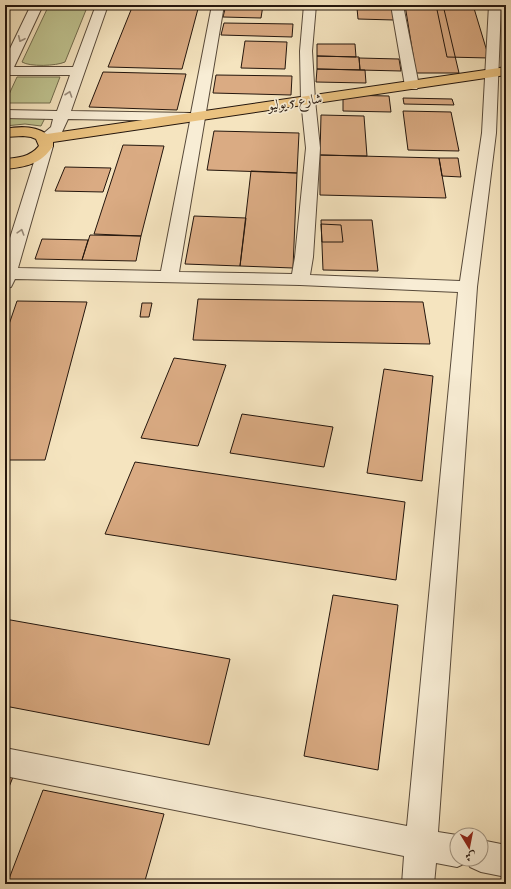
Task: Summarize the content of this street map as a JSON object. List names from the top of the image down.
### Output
{
  "streets": {
    "main road": ["شارع 5 يوليو"]
  },
  "north": "bottom"
}
